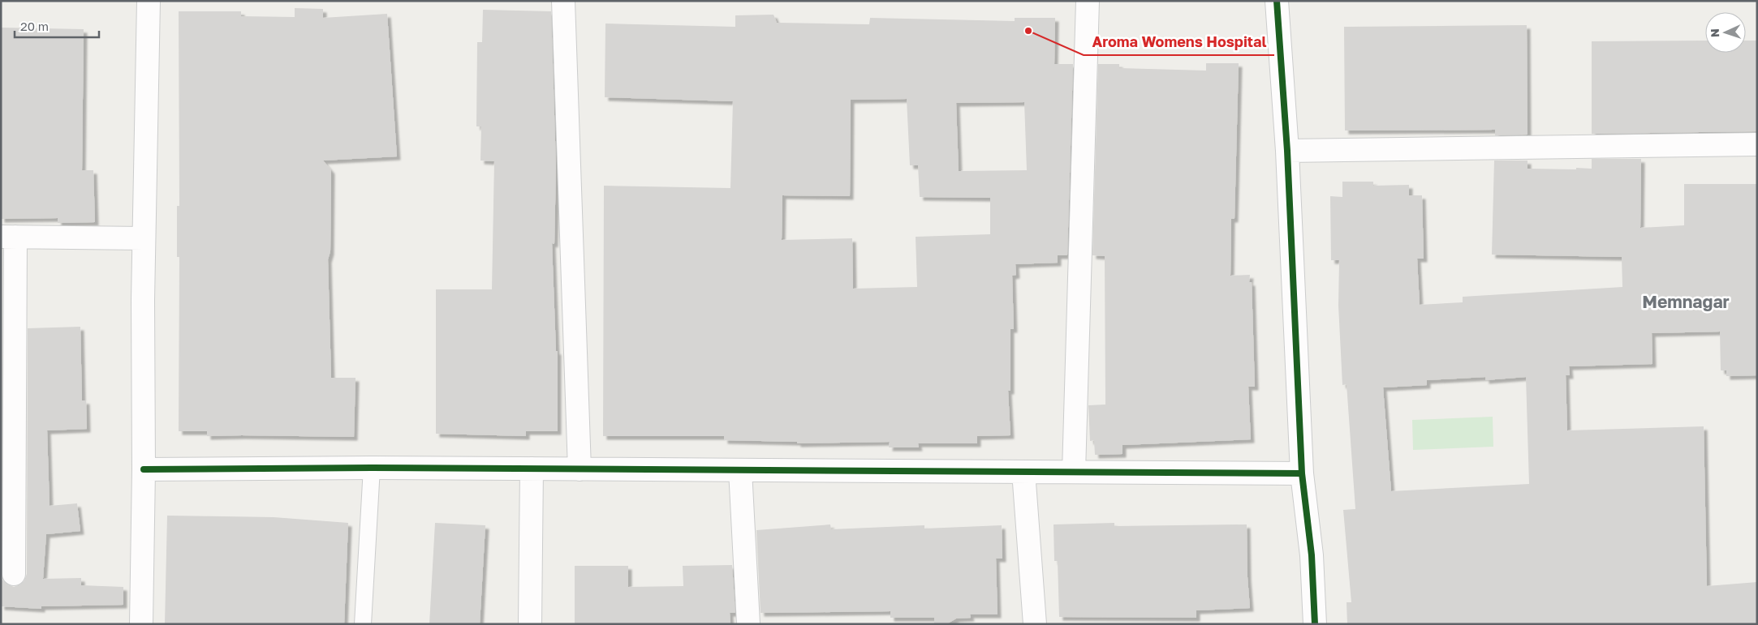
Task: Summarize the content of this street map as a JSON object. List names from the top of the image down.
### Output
{
  "districts": ["Memnagar"],
  "places": ["Aroma Womens Hospital"],
  "scale_bar": "20 m",
  "north": "left"
}
